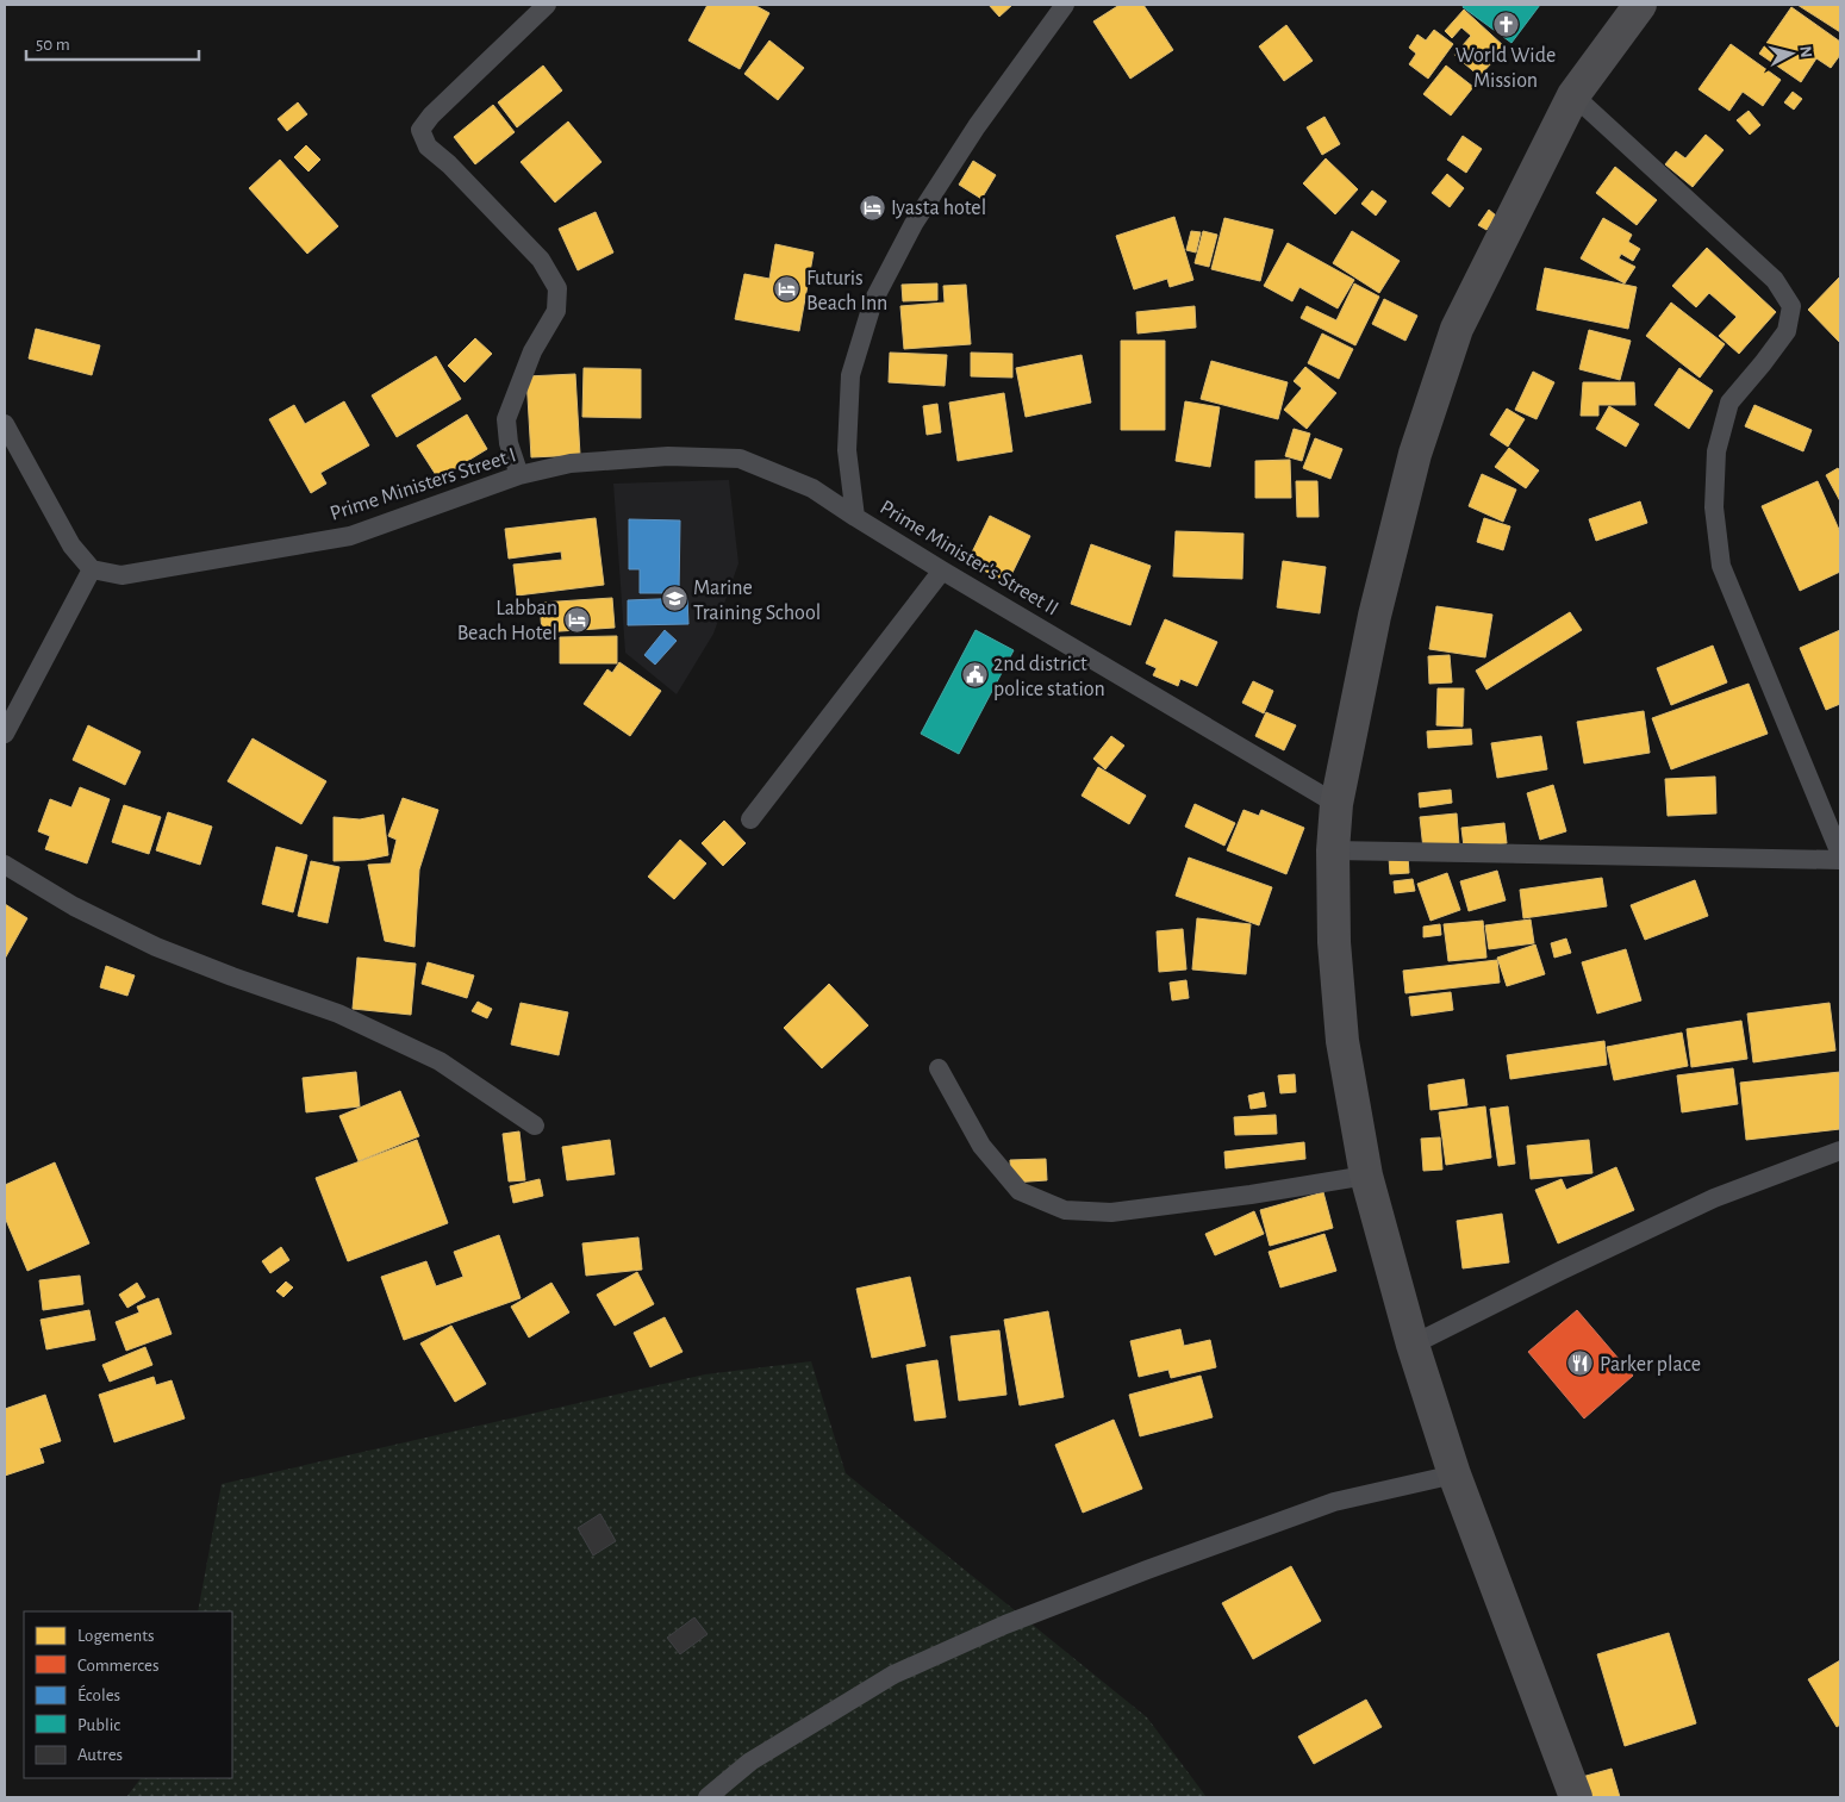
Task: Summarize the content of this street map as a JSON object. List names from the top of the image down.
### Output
{
  "streets": {
    "street": ["Prime Ministers Street I", "Prime Minister's Street II"]
  },
  "crossings": [
    ["Prime Ministers Street I", "Prime Minister's Street II"]
  ],
  "places": {
    "church": ["World Wide Mission"],
    "hotel": ["Iyasta hotel", "Futuris Beach Inn", "Labban Beach Hotel"],
    "school or university": ["Marine Training School"],
    "public building": ["2nd district police station"],
    "restaurant": ["Parker place"]
  },
  "legend": [
    "Logements",
    "Commerces",
    "Écoles",
    "Public",
    "Autres"
  ],
  "scale_bar": "50 m",
  "north": "right"
}
